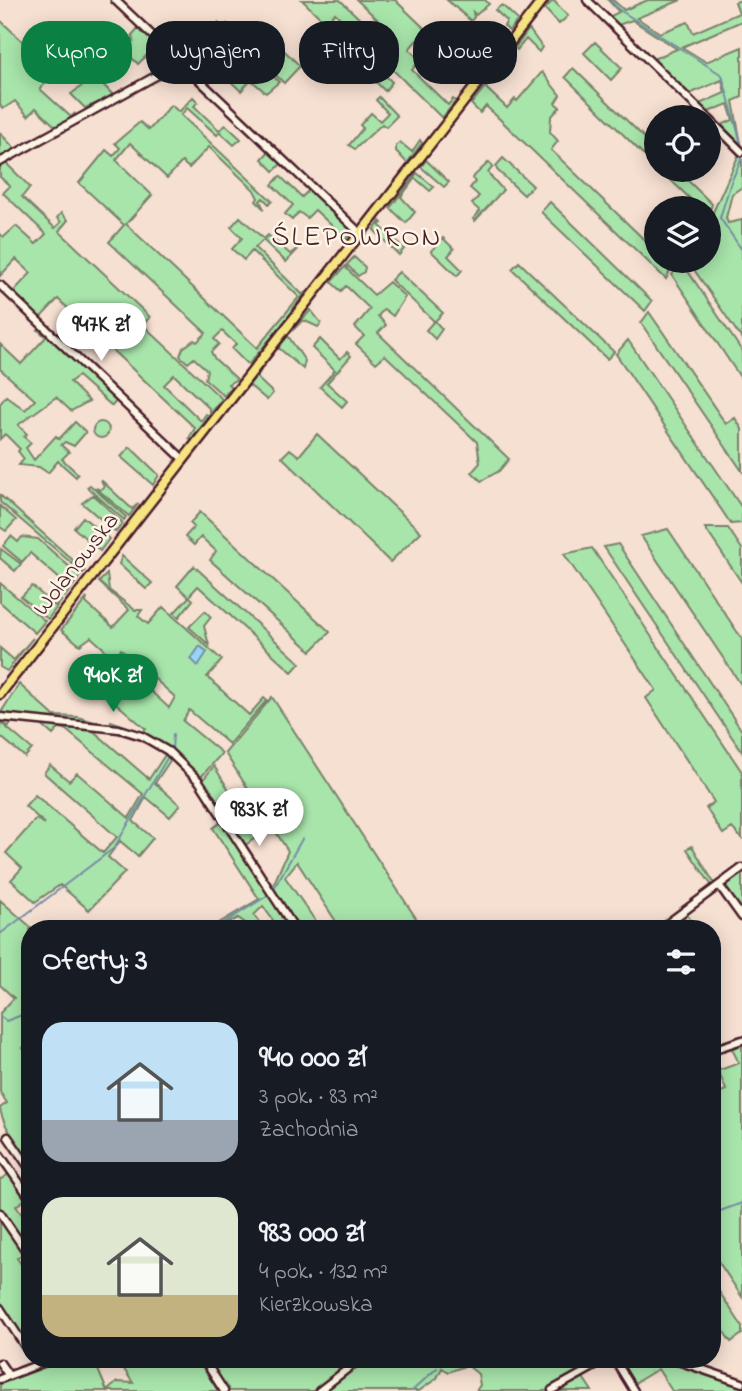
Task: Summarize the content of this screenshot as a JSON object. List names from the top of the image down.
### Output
{
  "streets": {
    "main road": ["Wolanowska"]
  },
  "districts": ["ŚLEPOWRON"],
  "page": {
    "chip": [
      "Kupno",
      "Wynajem",
      "Filtry",
      "Nowe"
    ],
    "price": ["947K zł", "940K zł", "983K zł"],
    "heading": "Oferty: 3",
    "list": [
      {
        "name": "940 000 zł",
        "note": "3 pok. · 83 m² · Zachodnia"
      },
      {
        "name": "983 000 zł",
        "note": "4 pok. · 132 m² · Kierzkowska"
      }
    ]
  }
}
